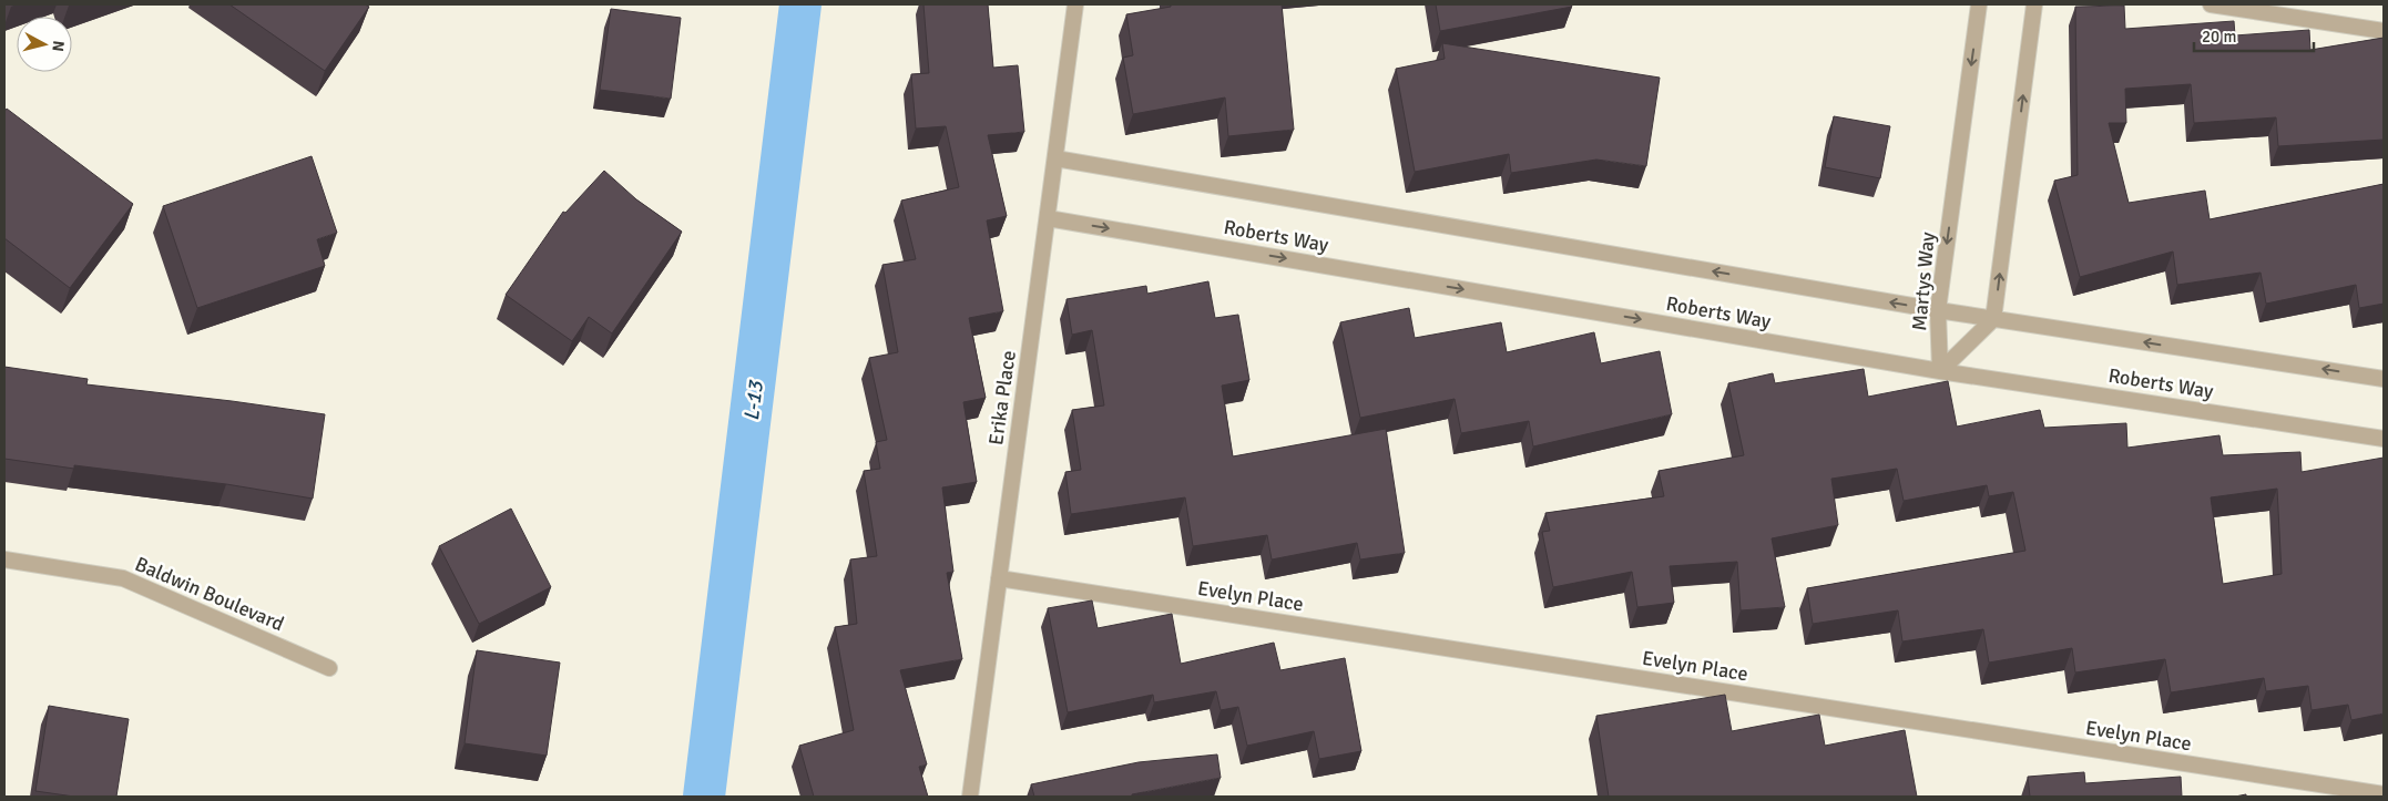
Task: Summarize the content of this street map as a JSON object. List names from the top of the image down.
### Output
{
  "streets": {
    "street": [
      "Roberts Way",
      "Martys Way",
      "Erika Place",
      "Baldwin Boulevard",
      "Evelyn Place"
    ]
  },
  "crossings": [
    ["Roberts Way", "Martys Way"],
    ["Roberts Way", "Erika Place"],
    ["Erika Place", "Evelyn Place"]
  ],
  "water": ["L-13"],
  "scale_bar": "20 m",
  "north": "right"
}
